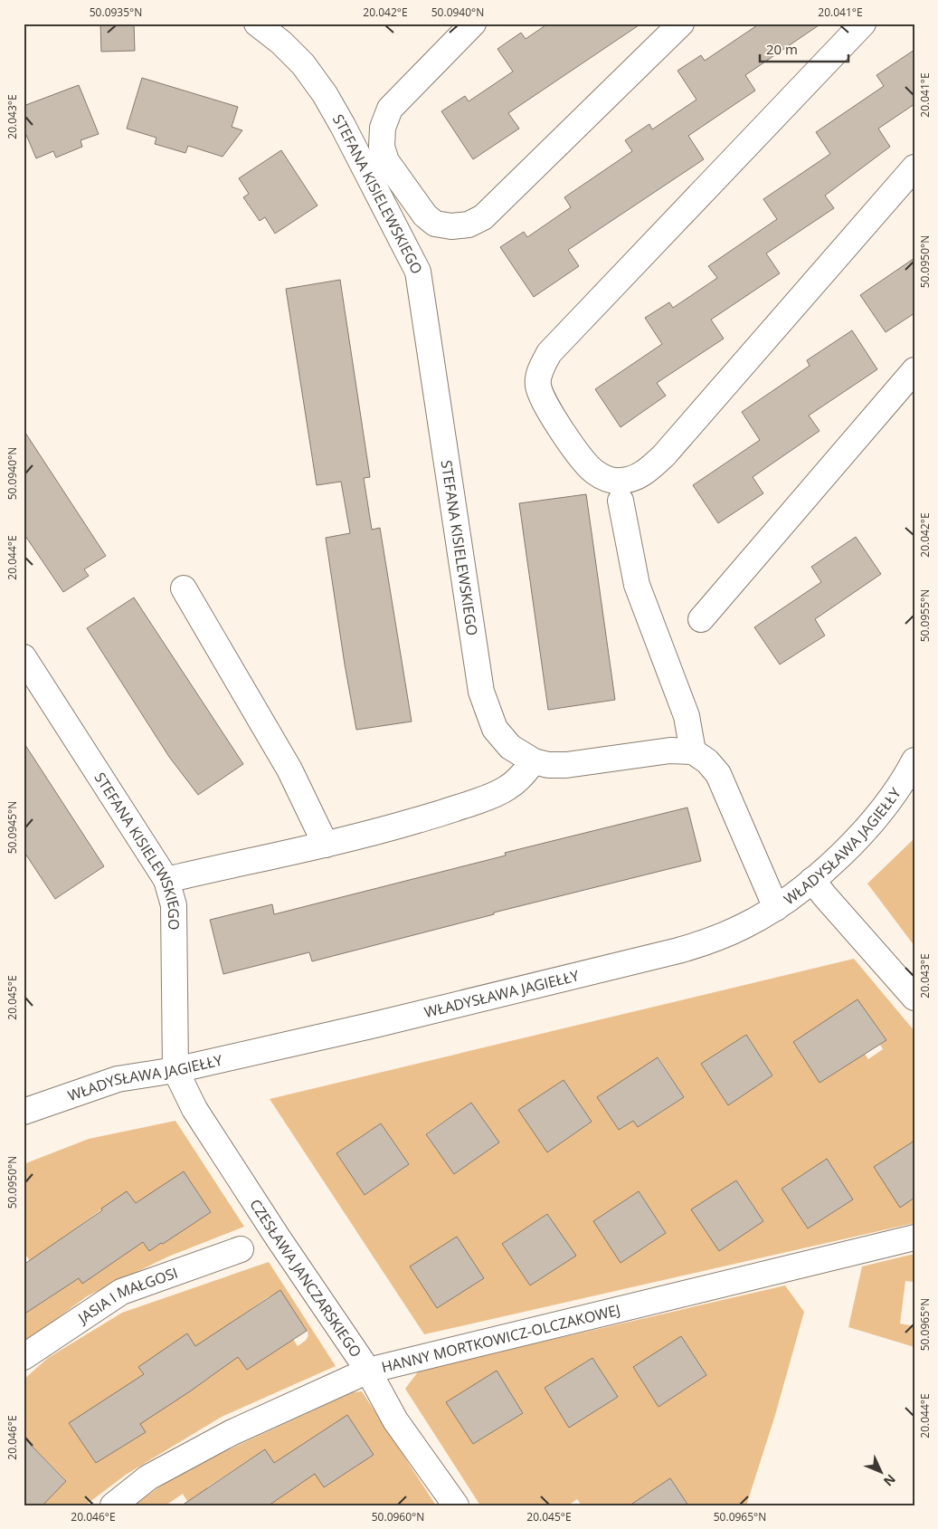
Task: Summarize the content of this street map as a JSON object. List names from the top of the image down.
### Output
{
  "streets": {
    "street": [
      "STEFANA KISIELEWSKIEGO",
      "WŁADYSŁAWA JAGIEŁŁY",
      "CZESŁAWA JANCZARSKIEGO",
      "JASIA I MAŁGOSI",
      "HANNY MORTKOWICZ-OLCZAKOWEJ"
    ]
  },
  "crossings": [
    ["STEFANA KISIELEWSKIEGO", "WŁADYSŁAWA JAGIEŁŁY"],
    ["STEFANA KISIELEWSKIEGO", "CZESŁAWA JANCZARSKIEGO"],
    ["WŁADYSŁAWA JAGIEŁŁY", "CZESŁAWA JANCZARSKIEGO"],
    ["CZESŁAWA JANCZARSKIEGO", "HANNY MORTKOWICZ-OLCZAKOWEJ"]
  ],
  "scale_bar": "20 m",
  "north": "bottom right",
  "coordinates": [
    "50.0935°N",
    "20.042°E",
    "50.0940°N",
    "20.041°E",
    "20.043°E",
    "50.0950°N",
    "20.044°E",
    "50.0955°N",
    "50.0945°N",
    "20.045°E",
    "50.0965°N",
    "20.046°E",
    "50.0960°N"
  ]
}
